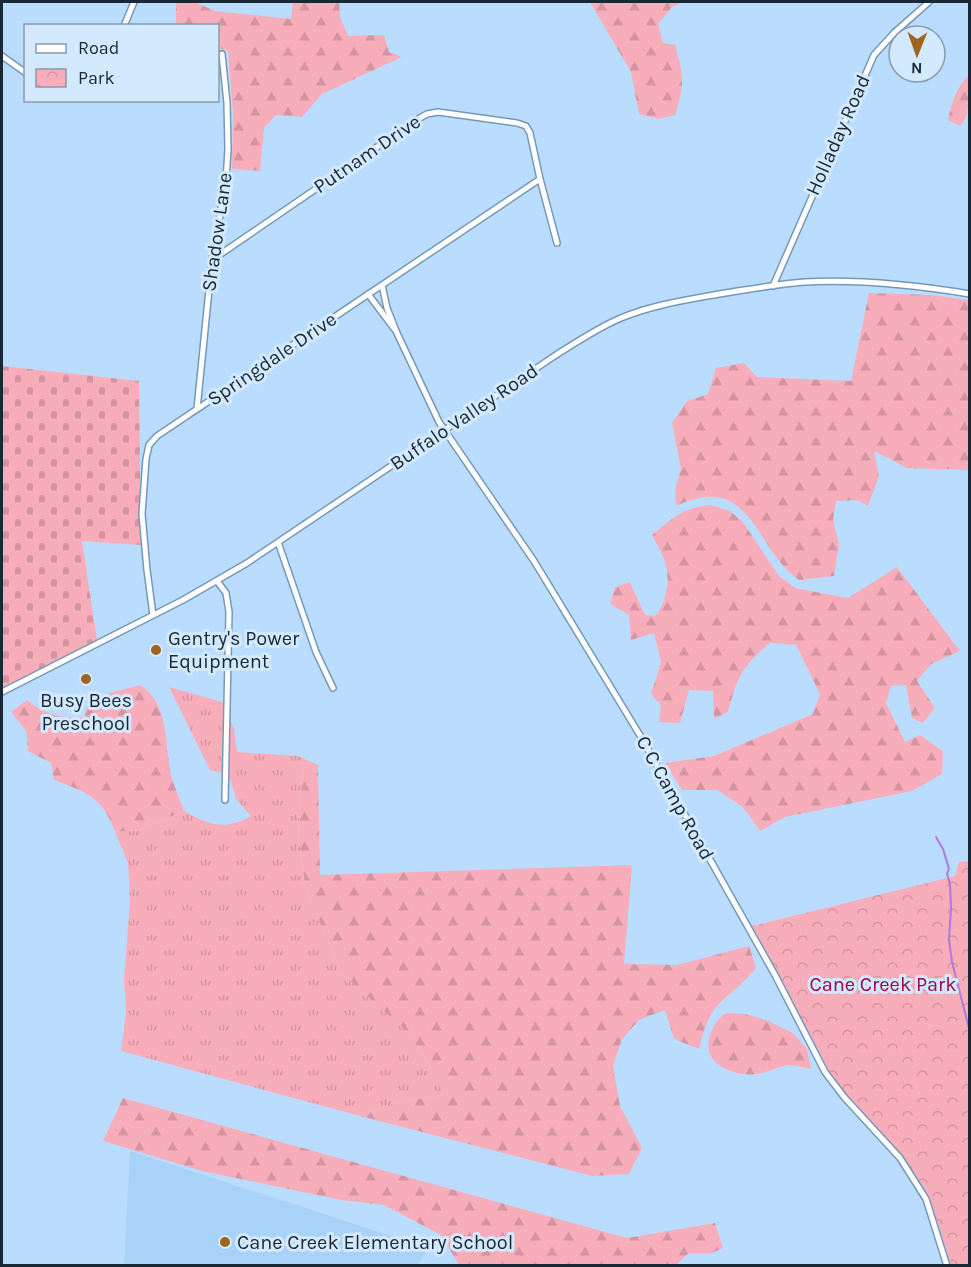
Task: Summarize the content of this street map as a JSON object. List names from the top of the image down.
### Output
{
  "streets": {
    "street": [
      "Holladay Road",
      "Putnam Drive",
      "Shadow Lane",
      "Springdale Drive",
      "Buffalo Valley Road",
      "C C Camp Road"
    ]
  },
  "crossings": [
    ["Holladay Road", "Buffalo Valley Road"],
    ["Putnam Drive", "Shadow Lane"],
    ["Putnam Drive", "Springdale Drive"],
    ["Shadow Lane", "Springdale Drive"],
    ["Springdale Drive", "Buffalo Valley Road"],
    ["Buffalo Valley Road", "C C Camp Road"]
  ],
  "parks": ["Cane Creek Park"],
  "places": ["Gentry's Power Equipment", "Busy Bees Preschool", "Cane Creek Elementary School"],
  "legend": ["Road", "Park"],
  "north": "bottom"
}
